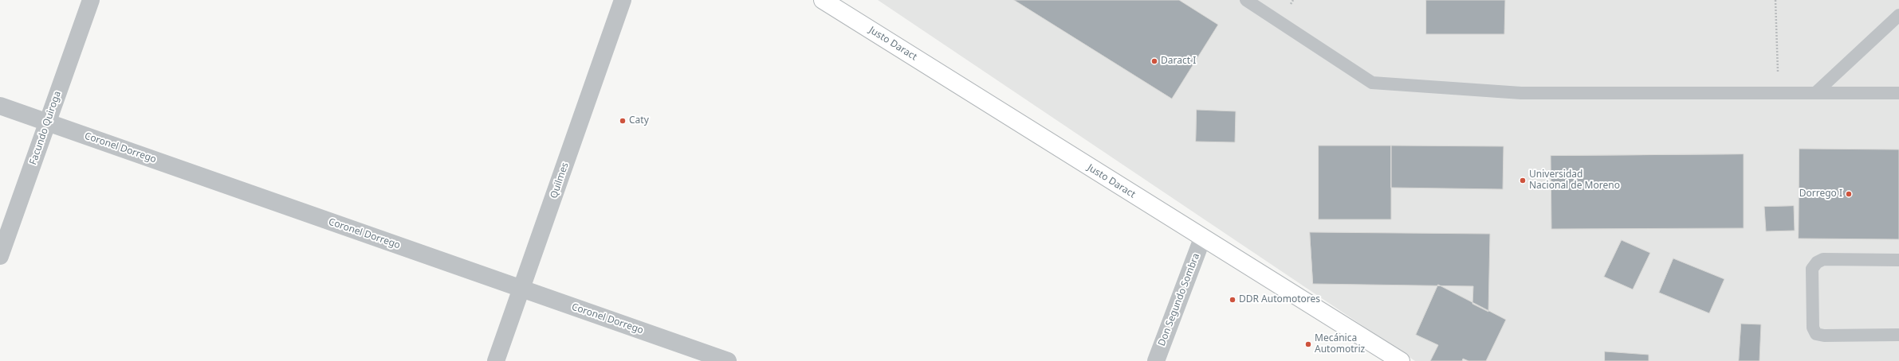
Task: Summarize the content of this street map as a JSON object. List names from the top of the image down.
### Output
{
  "streets": {
    "street": [
      "Justo Daract",
      "Facundo Quiroga",
      "Coronel Dorrego",
      "Quilmes",
      "Don Segundo Sombra"
    ]
  },
  "crossings": [
    ["Justo Daract", "Don Segundo Sombra"],
    ["Facundo Quiroga", "Coronel Dorrego"],
    ["Coronel Dorrego", "Quilmes"]
  ],
  "places": [
    "Daract I",
    "Caty",
    "Universidad Nacional de Moreno",
    "Dorrego I",
    "DDR Automotores",
    "Mecánica Automotriz"
  ]
}
